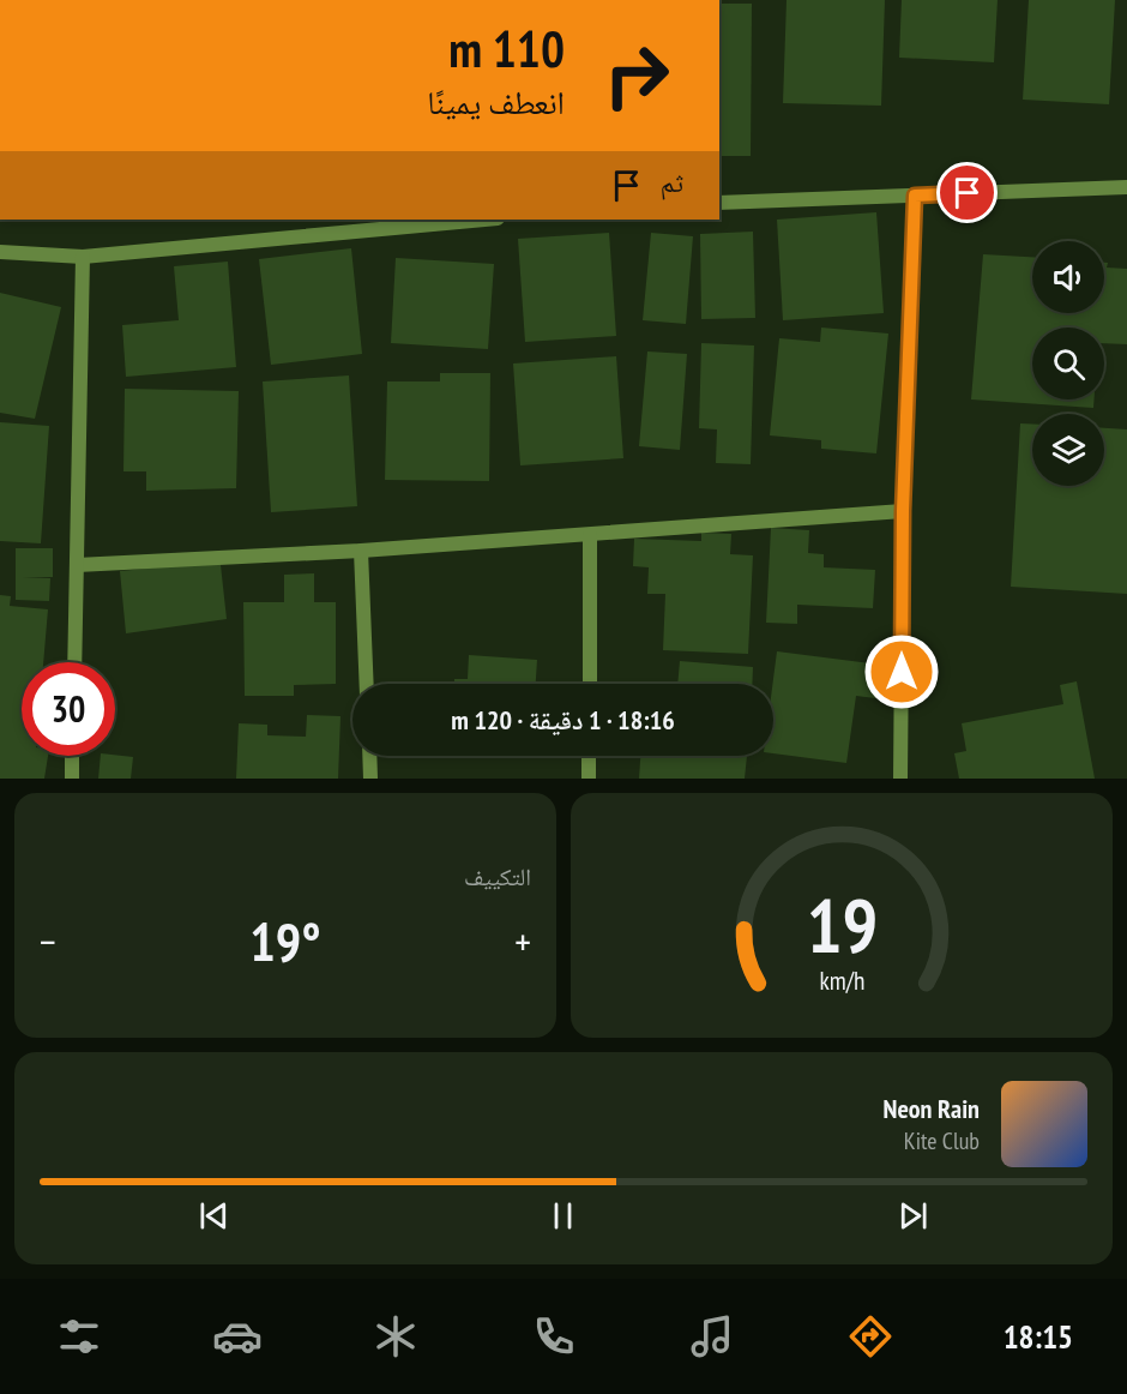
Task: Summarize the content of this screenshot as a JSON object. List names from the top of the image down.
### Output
{
  "page": {
    "turn": ["110 m", "انعطف يمينًا"],
    "then": "ثم",
    "limit": "30",
    "trip": "18:16 · 1 دقيقة · 120 m",
    "tile": "التكييف",
    "heat": ["−", "19°", "+"],
    "song": ["Neon Rain", "Kite Club"],
    "tabs": "18:15",
    "gauge": ["19", "km/h"]
  }
}
